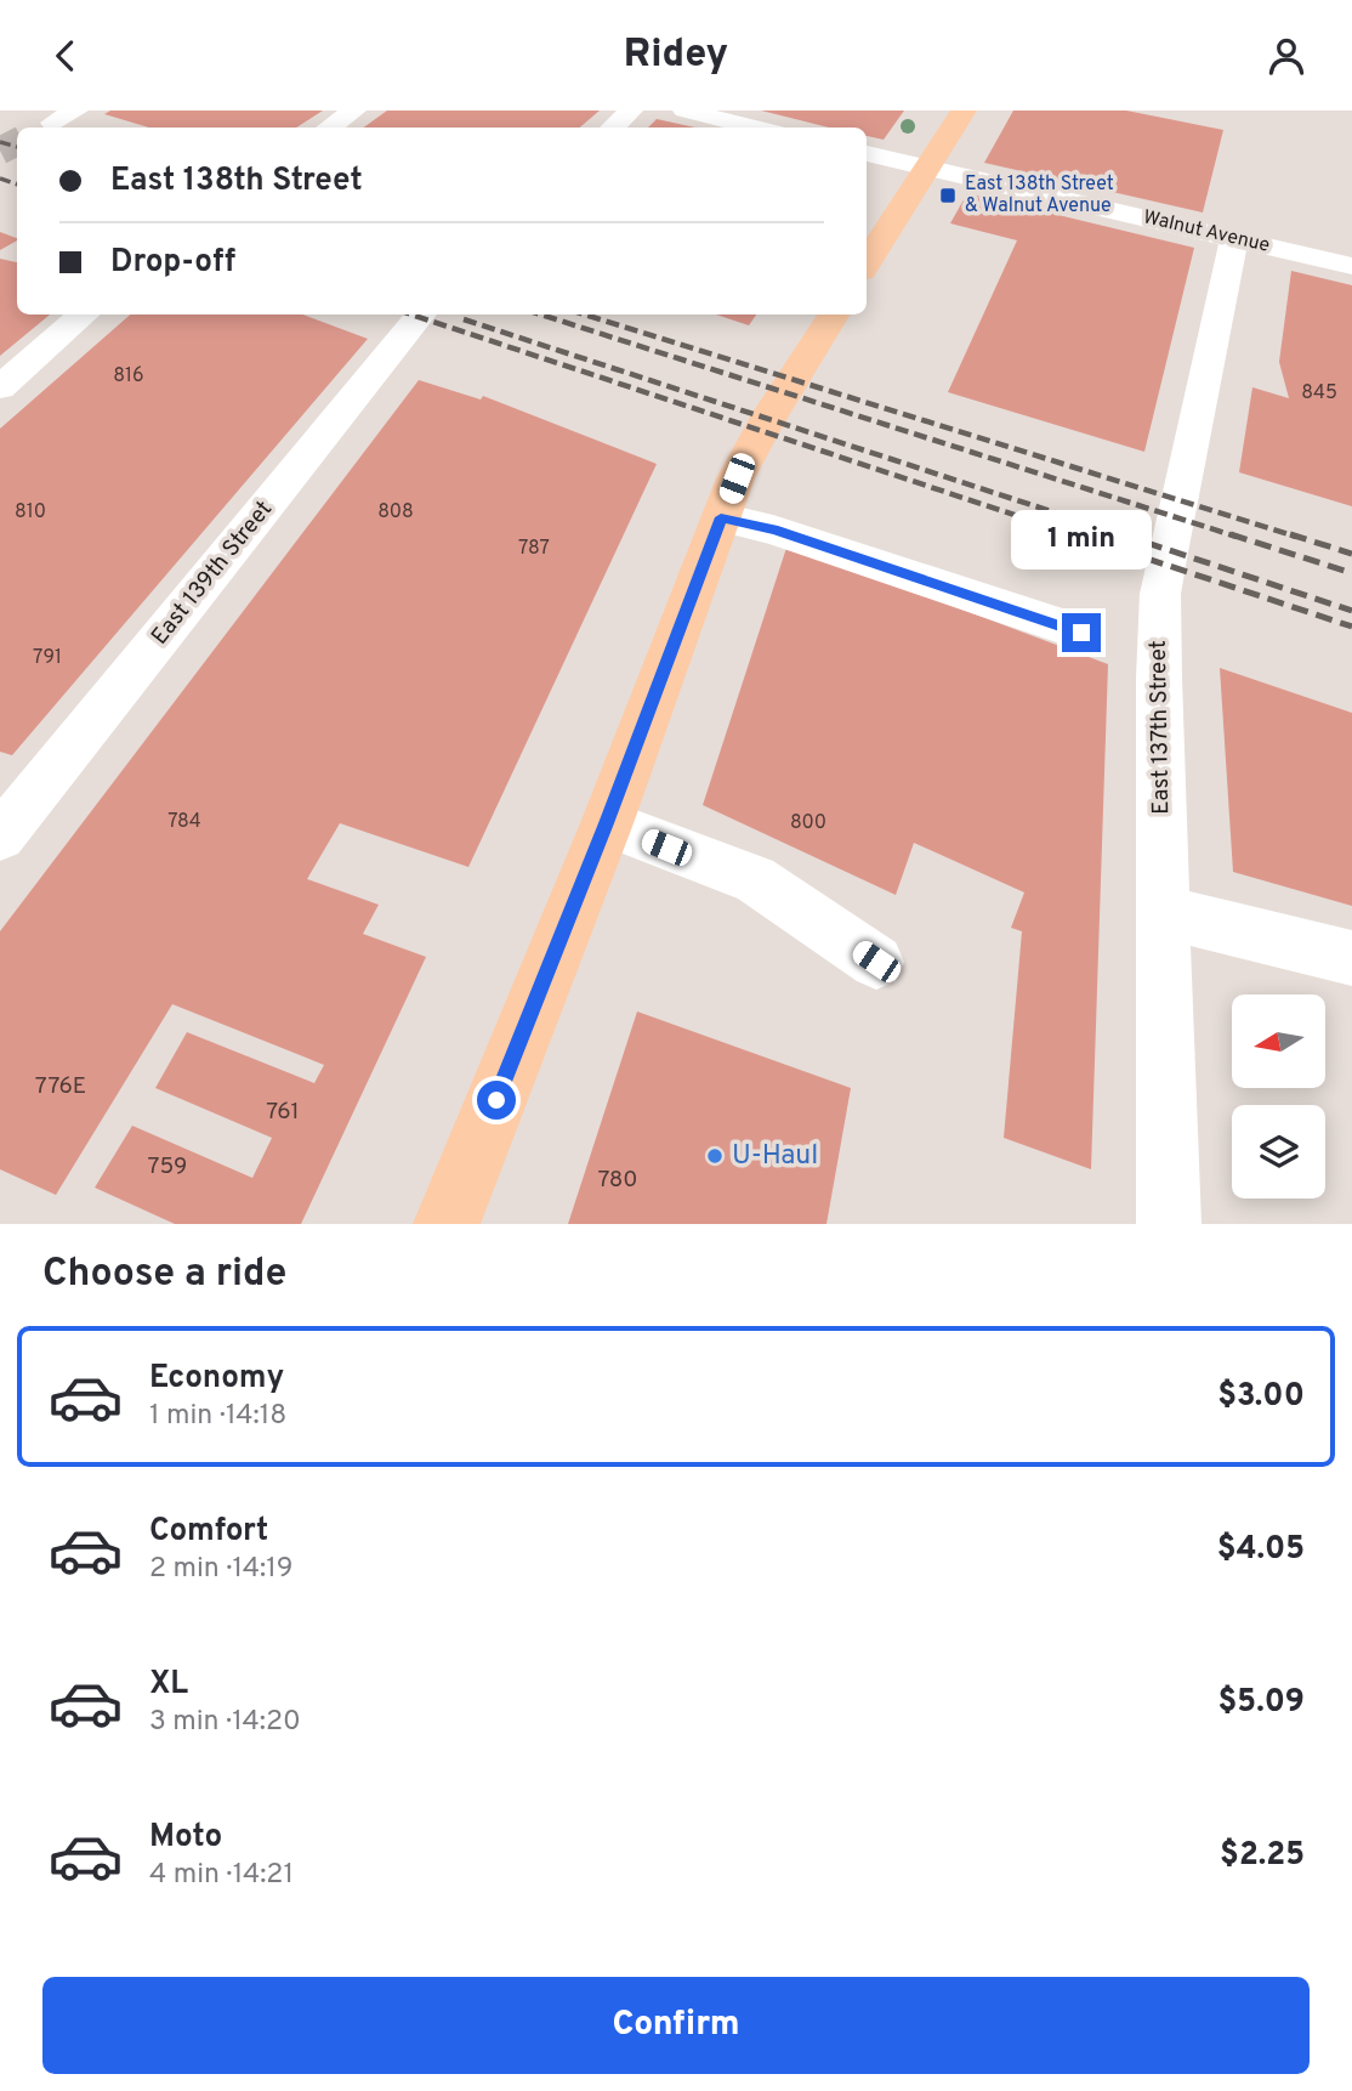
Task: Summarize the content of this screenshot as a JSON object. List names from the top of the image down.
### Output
{
  "streets": {
    "street": ["Walnut Avenue", "East 139th Street", "East 137th Street"]
  },
  "crossings": [
    ["Walnut Avenue", "East 137th Street"]
  ],
  "places": {
    "transit": ["East 138th Street & Walnut Avenue"],
    "other": ["U-Haul"]
  },
  "house_numbers": [
    "816",
    "845",
    "810",
    "808",
    "787",
    "791",
    "784",
    "800",
    "776E",
    "761",
    "759",
    "780"
  ],
  "north": "left",
  "page": {
    "header": "Ridey",
    "banner": ["East 138th Street", "Drop-off"],
    "bubble": "1 min",
    "heading": "Choose a ride",
    "list": [
      {
        "name": "Economy",
        "note": "1 min · 14:18",
        "value": "$3.00"
      },
      {
        "name": "Comfort",
        "note": "2 min · 14:19",
        "value": "$4.05"
      },
      {
        "name": "XL",
        "note": "3 min · 14:20",
        "value": "$5.09"
      },
      {
        "name": "Moto",
        "note": "4 min · 14:21",
        "value": "$2.25"
      }
    ],
    "buttons": "Confirm"
  }
}
